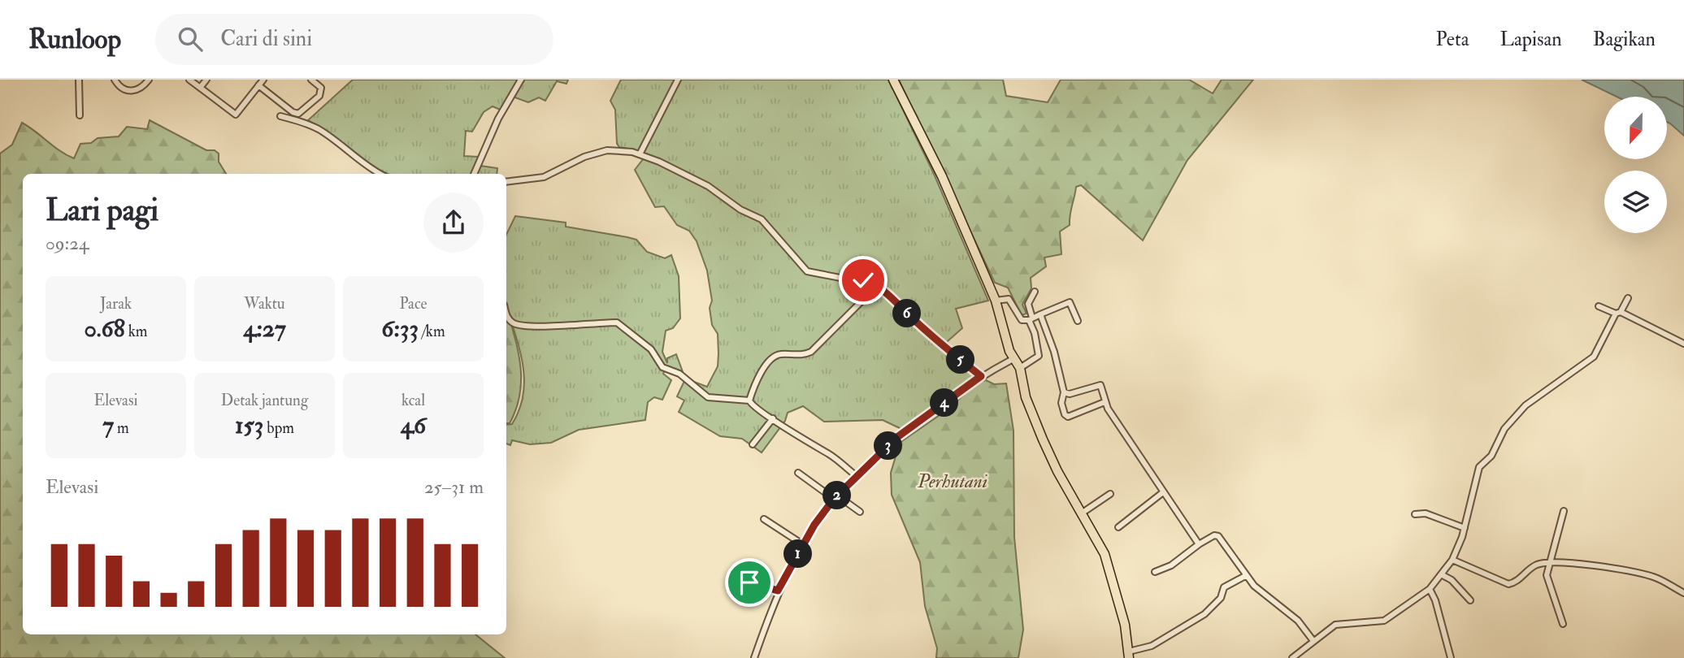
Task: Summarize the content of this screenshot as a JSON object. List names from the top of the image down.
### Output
{
  "parks": ["Perhutani"],
  "north": "bottom",
  "page": {
    "header": "Runloop",
    "search": "Cari di sini",
    "nav": ["Peta", "Lapisan", "Bagikan"],
    "heading": ["Lari pagi", "09:24"],
    "stats": [
      ["Jarak", "0.68 km"],
      ["Waktu", "4:27"],
      ["Pace", "6:33 /km"],
      ["Elevasi", "7 m"],
      ["Detak jantung", "153 bpm"],
      ["kcal", "46"]
    ],
    "pins": [
      "6",
      "5",
      "4",
      "3",
      "2",
      "1"
    ],
    "chart": ["Elevasi", "25–31 m"]
  }
}
